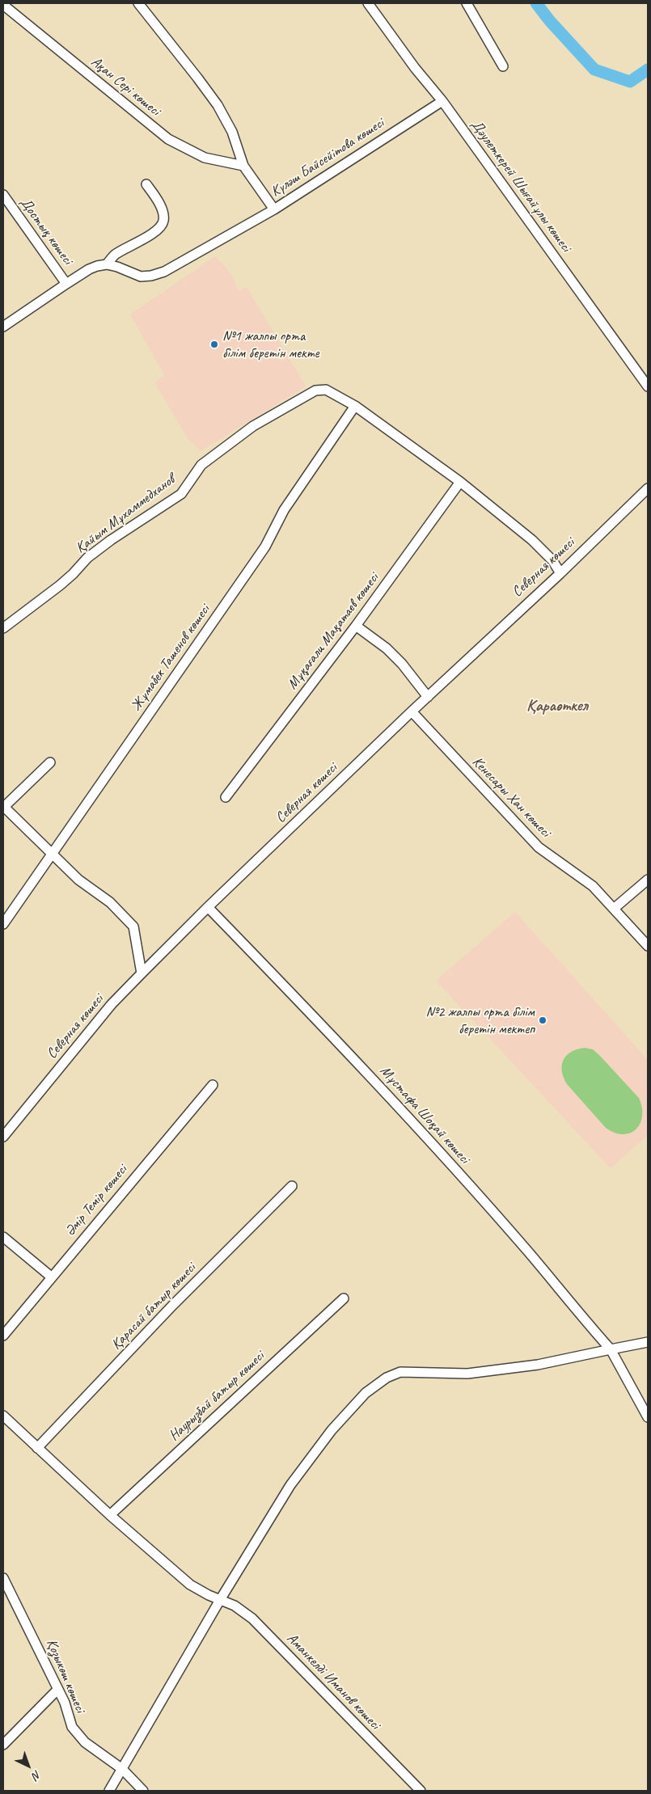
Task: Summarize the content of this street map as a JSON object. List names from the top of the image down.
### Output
{
  "streets": {
    "street": [
      "Ақан Сері көшесі",
      "Күләш Байсейітова көшесі",
      "Дәулеткерей Шығайұлы көшесі",
      "Достық көшесі",
      "Қайым Мұхаммедханов",
      "Северная көшесі",
      "Мұқағали Мақатаев көшесі",
      "Жұмабек Ташенов көшесі",
      "Кенесары Хан көшесі",
      "Мұстафа Шоқай көшесі",
      "Әмір Темір көшесі",
      "Қарасай батыр көшесі",
      "Наурызбай батыр көшесі",
      "Қозыкөш көшесі",
      "Аманкелді Иманов көшесі"
    ]
  },
  "crossings": [
    ["Ақан Сері көшесі", "Күләш Байсейітова көшесі"],
    ["Күләш Байсейітова көшесі", "Дәулеткерей Шығайұлы көшесі"],
    ["Қайым Мұхаммедханов", "Жұмабек Ташенов көшесі"],
    ["Северная көшесі", "Кенесары Хан көшесі"],
    ["Северная көшесі", "Мұстафа Шоқай көшесі"],
    ["Қарасай батыр көшесі", "Аманкелді Иманов көшесі"],
    ["Наурызбай батыр көшесі", "Аманкелді Иманов көшесі"]
  ],
  "districts": ["Қараөткел"],
  "places": ["№1 жалпы орта білім беретін мекте", "№2 жалпы орта білім беретін мектеп"],
  "north": "bottom right"
}
